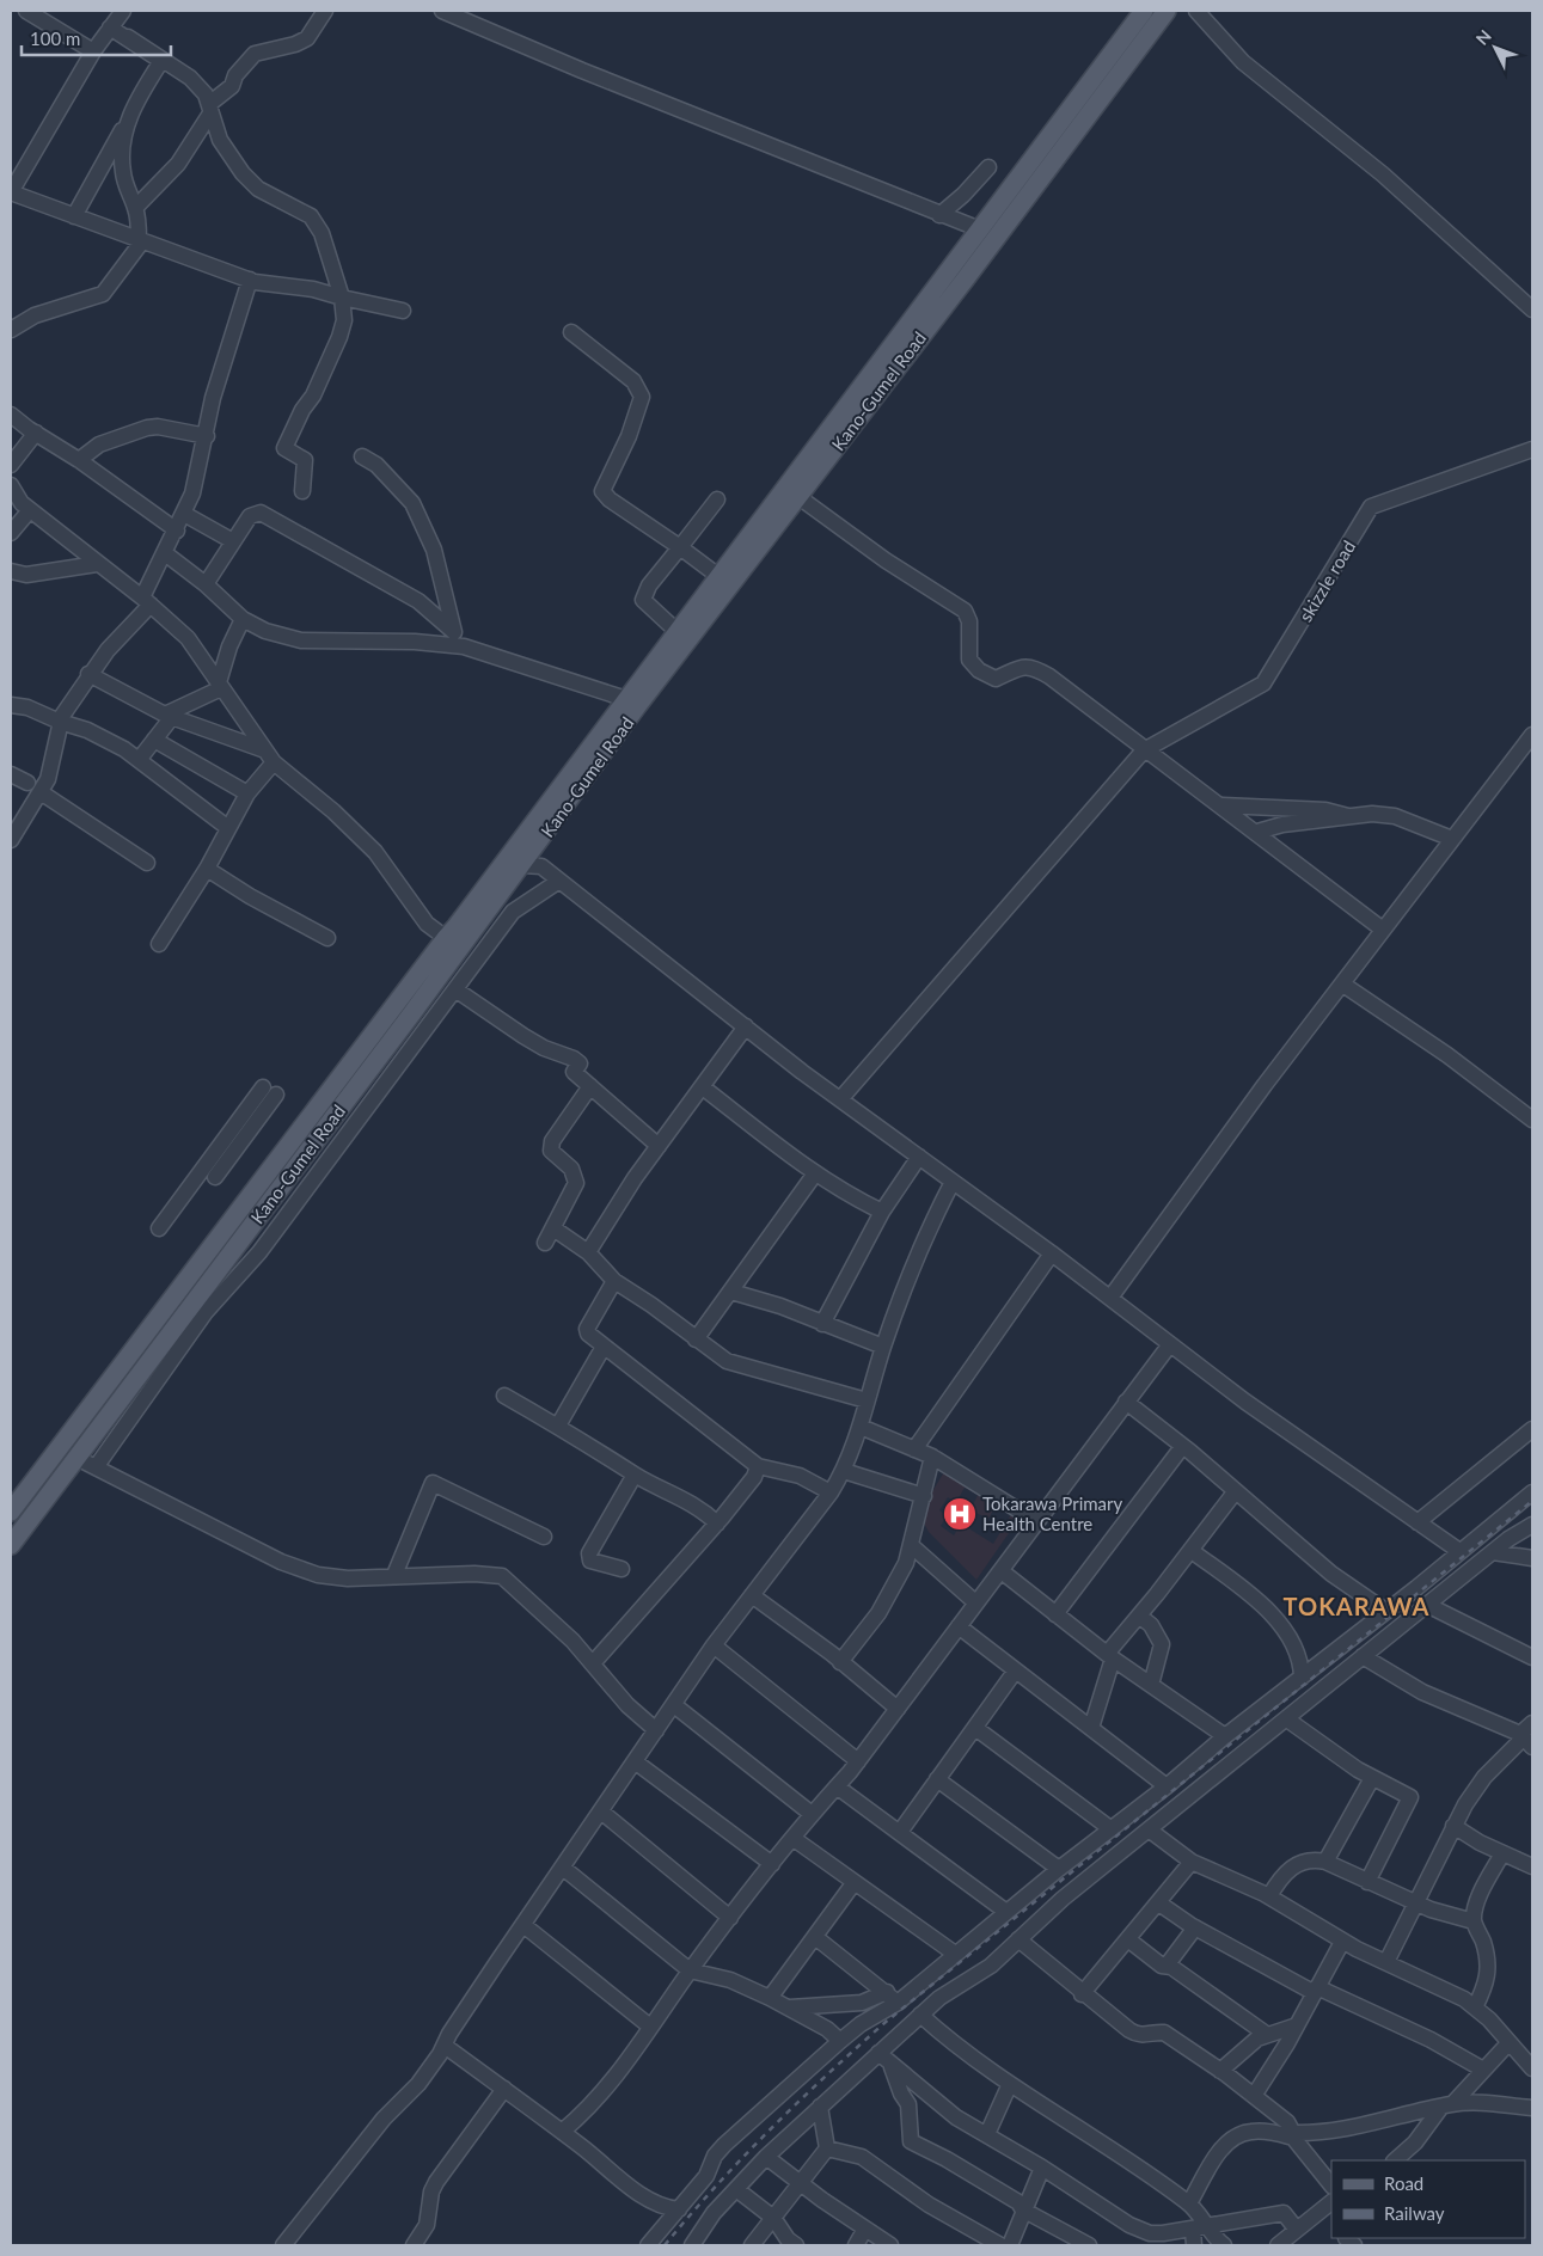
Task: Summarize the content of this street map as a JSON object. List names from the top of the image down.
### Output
{
  "streets": {
    "main road": ["Kano-Gumel Road"],
    "street": ["skizzle road"]
  },
  "districts": ["TOKARAWA"],
  "places": {
    "hospital": ["Tokarawa Primary Health Centre"]
  },
  "legend": ["Road", "Railway"],
  "scale_bar": "100 m",
  "north": "top left"
}
